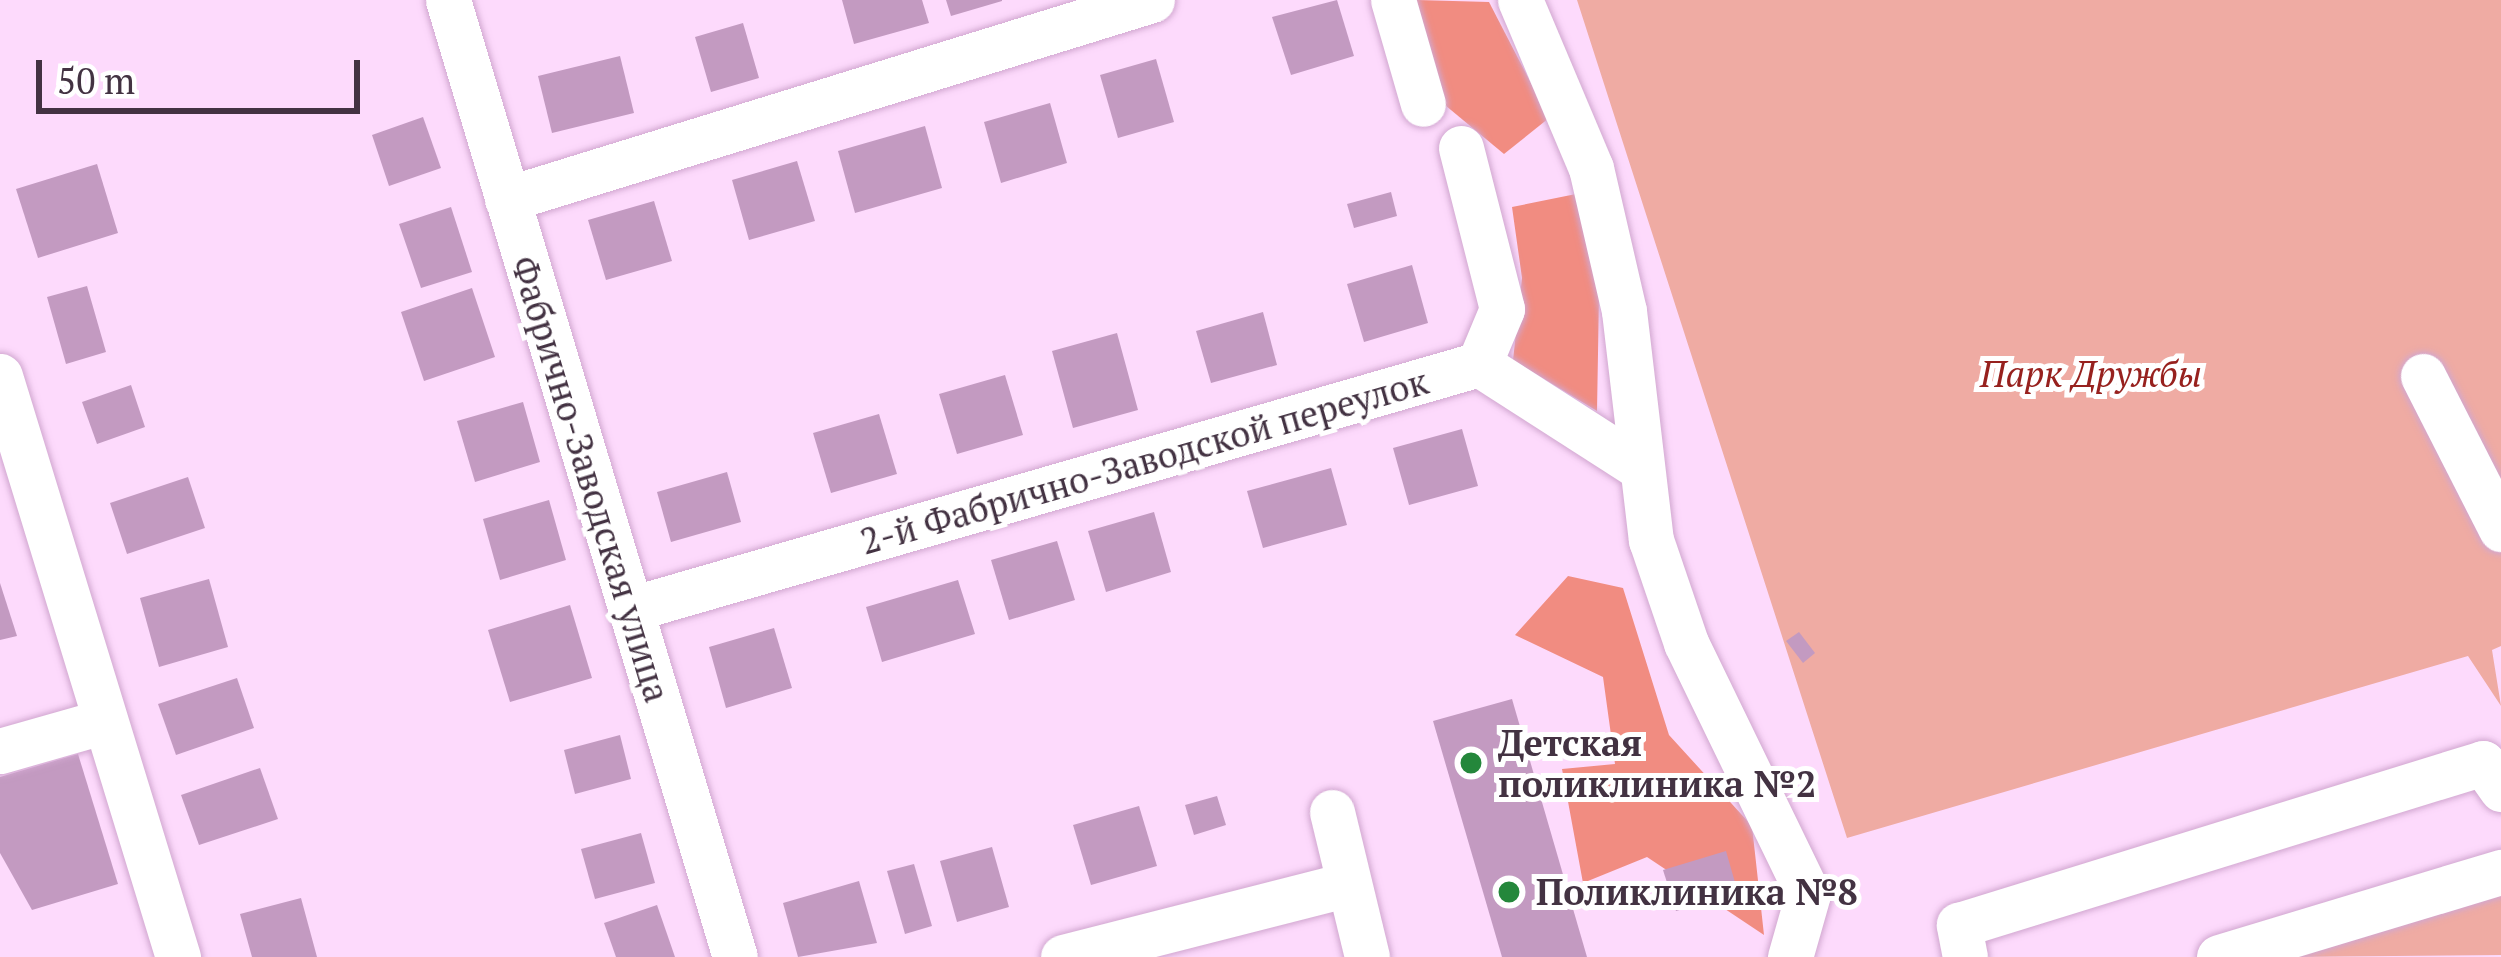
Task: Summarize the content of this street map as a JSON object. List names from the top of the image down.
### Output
{
  "streets": {
    "street": ["2-й Фабрично-Заводской переулок", "Фабрично-Заводская улица"]
  },
  "crossings": [
    ["2-й Фабрично-Заводской переулок", "Фабрично-Заводская улица"]
  ],
  "parks": ["Парк Дружбы"],
  "places": ["Детская поликлиника №2", "Поликлиника №8"],
  "scale_bar": "50 m"
}
